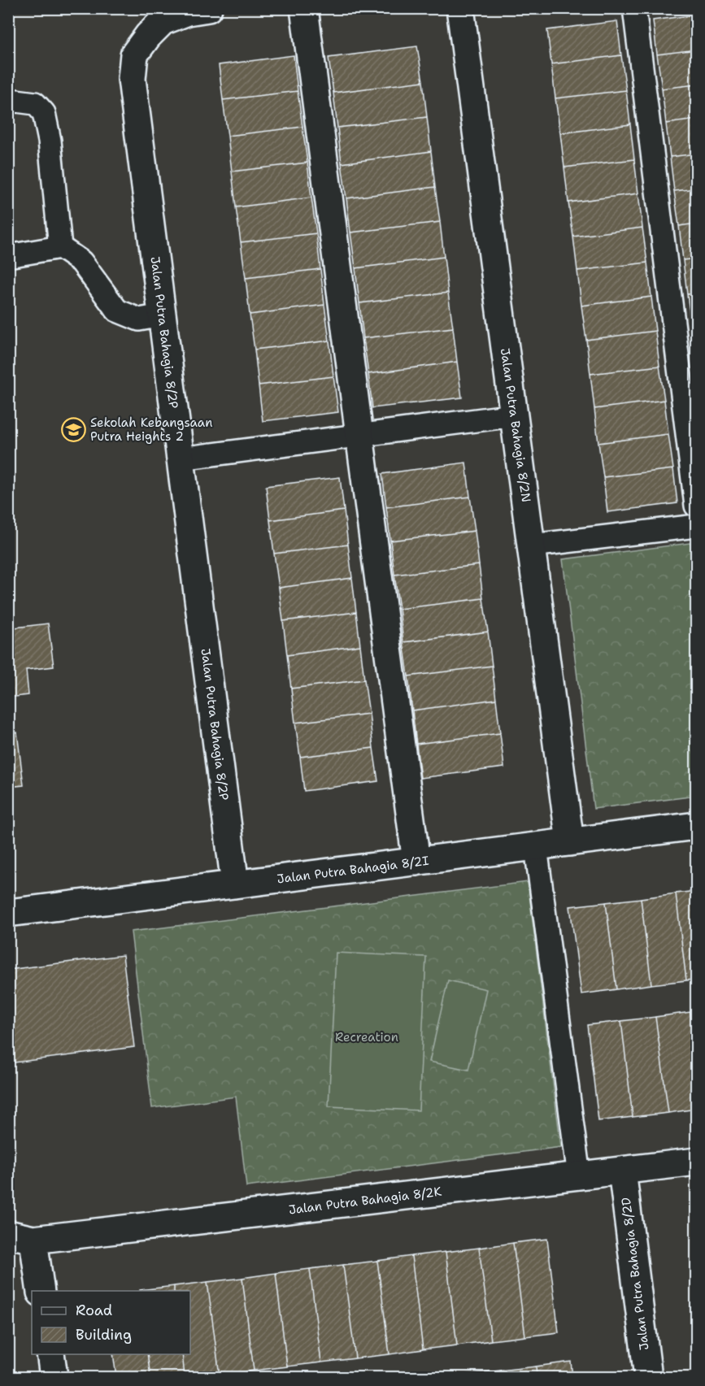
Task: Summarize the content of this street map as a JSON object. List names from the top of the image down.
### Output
{
  "streets": {
    "street": [
      "Jalan Putra Bahagia 8/2P",
      "Jalan Putra Bahagia 8/2N",
      "Jalan Putra Bahagia 8/2I",
      "Jalan Putra Bahagia 8/2K",
      "Jalan Putra Bahagia 8/2D"
    ]
  },
  "crossings": [
    ["Jalan Putra Bahagia 8/2P", "Jalan Putra Bahagia 8/2I"],
    ["Jalan Putra Bahagia 8/2N", "Jalan Putra Bahagia 8/2I"],
    ["Jalan Putra Bahagia 8/2K", "Jalan Putra Bahagia 8/2D"]
  ],
  "parks": ["Recreation"],
  "places": {
    "school or university": ["Sekolah Kebangsaan Putra Heights 2"]
  },
  "legend": ["Road", "Building"]
}
